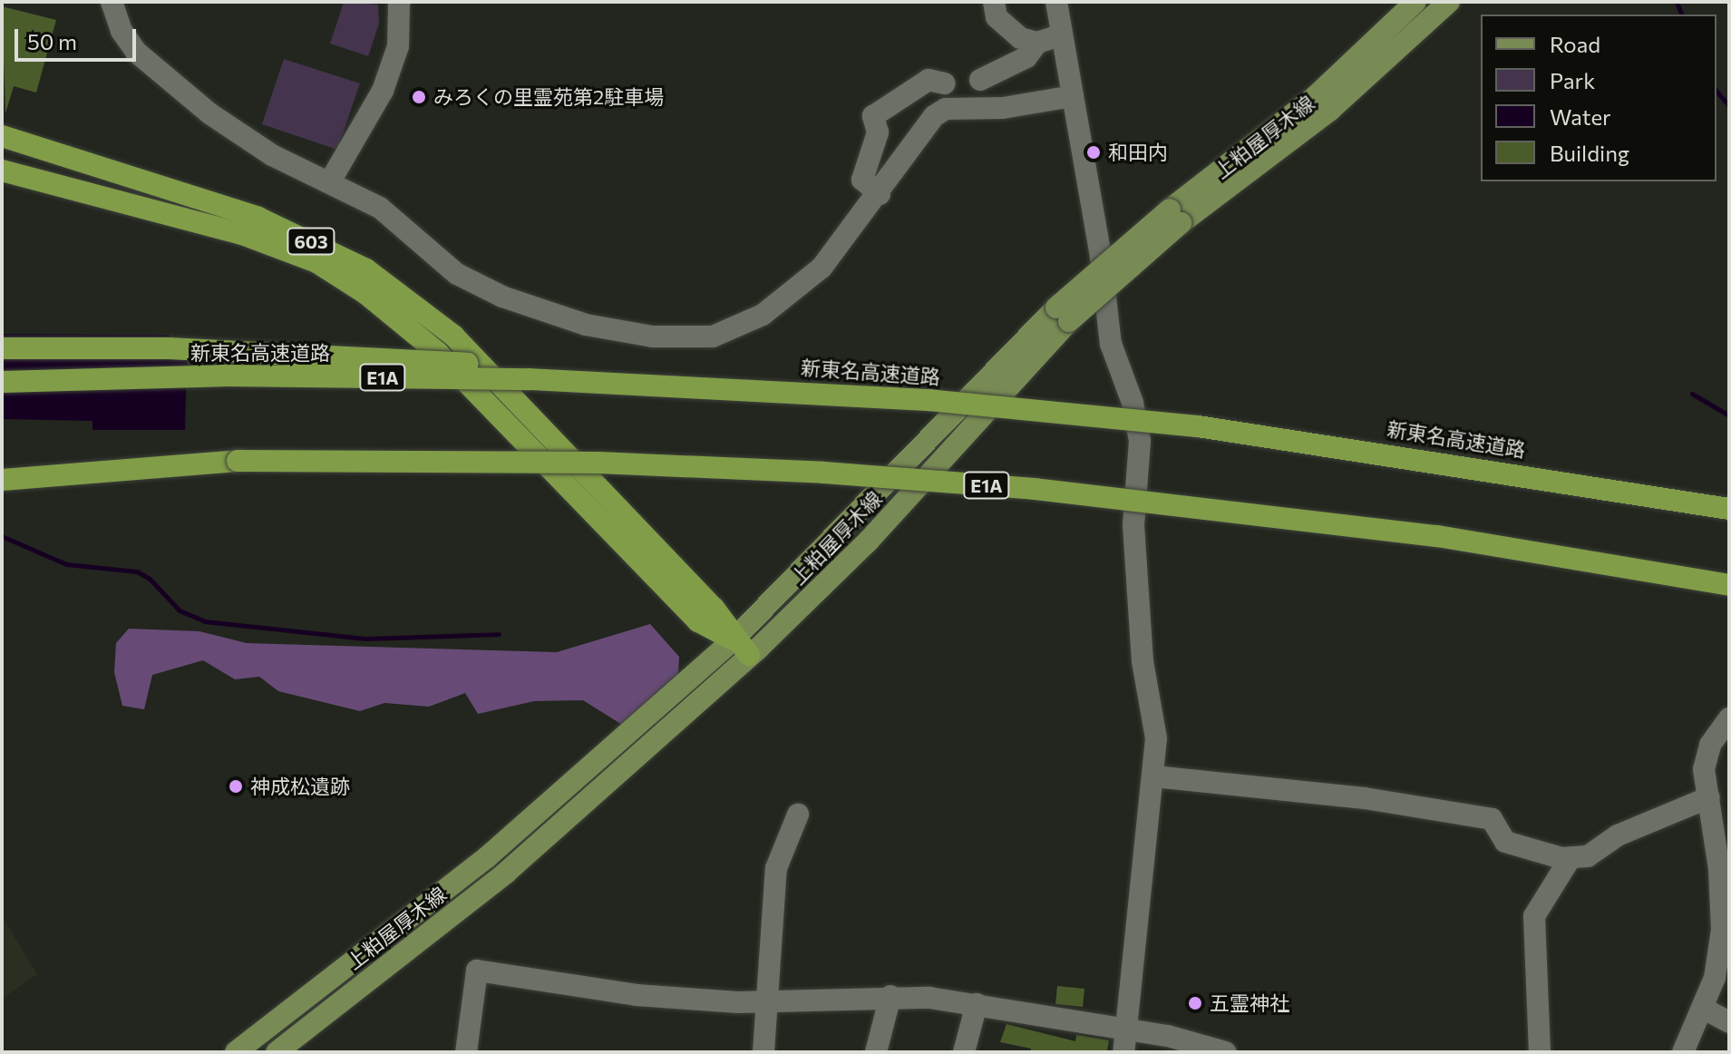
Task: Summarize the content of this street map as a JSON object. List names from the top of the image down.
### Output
{
  "streets": {
    "highway": ["603", "新東名高速道路", "E1A"],
    "main road": ["上粕屋厚木線"]
  },
  "crossings": [
    ["上粕屋厚木線", "603"]
  ],
  "places": [
    "みろくの里霊苑第2駐車場",
    "和田内",
    "神成松遺跡",
    "五霊神社"
  ],
  "legend": [
    "Road",
    "Park",
    "Water",
    "Building"
  ],
  "scale_bar": "50 m"
}
